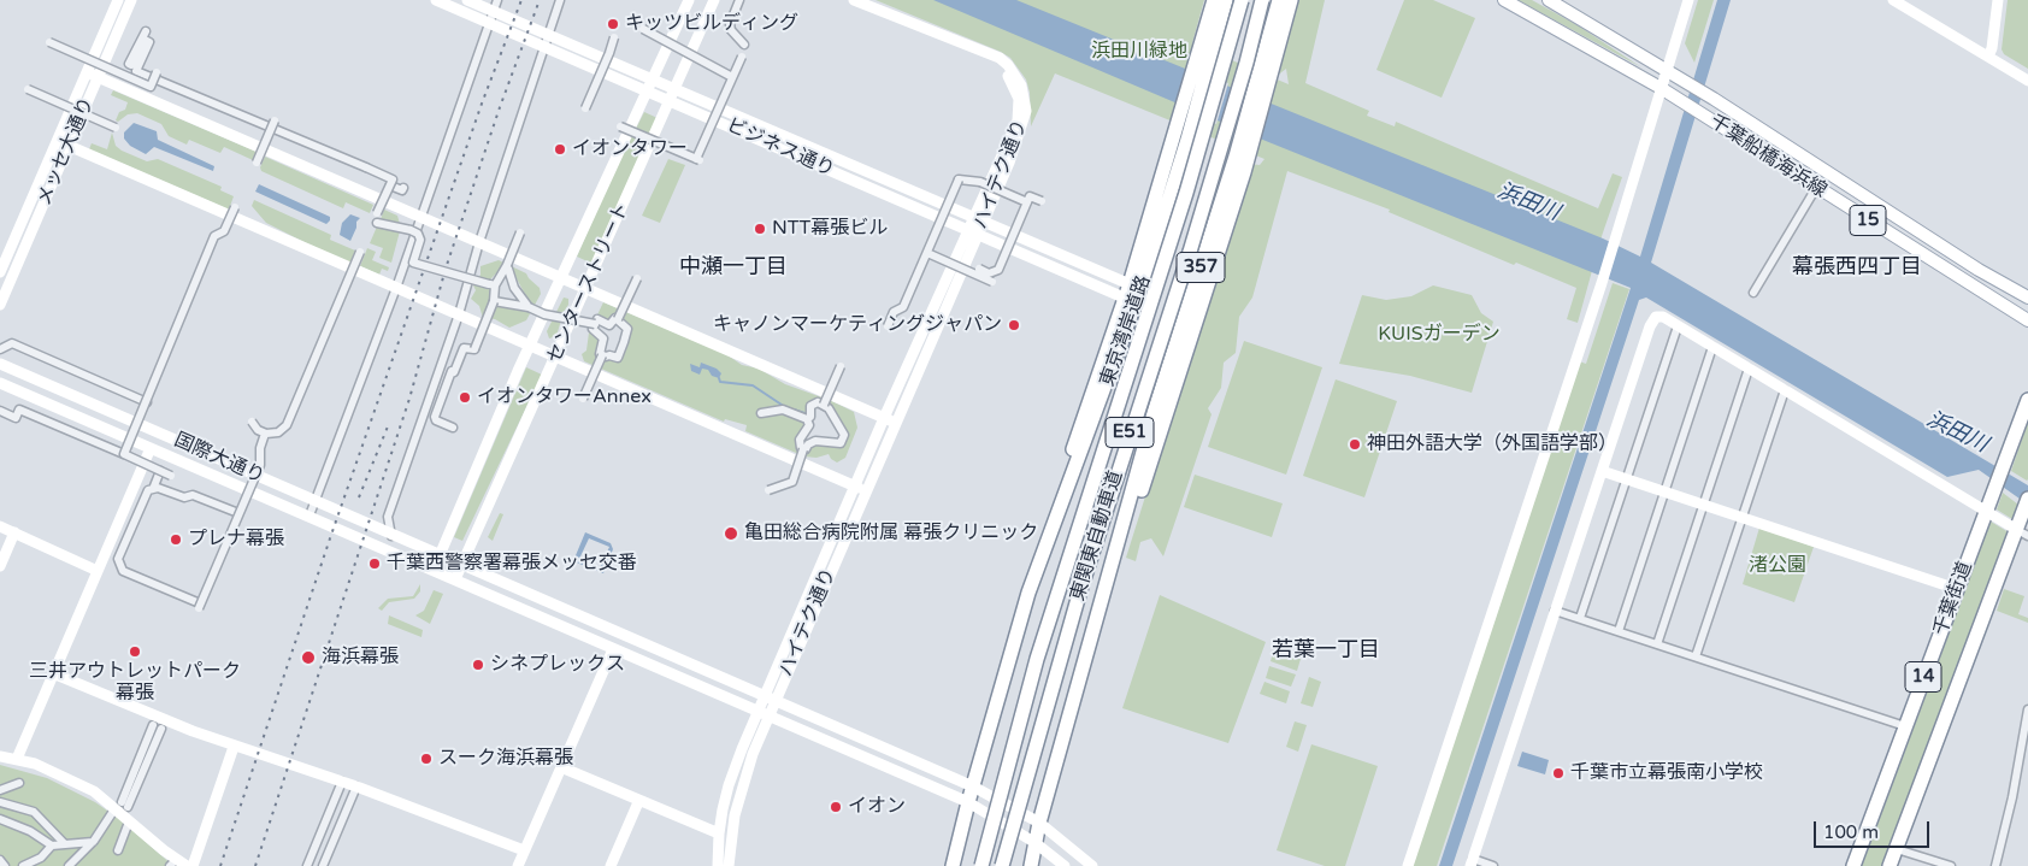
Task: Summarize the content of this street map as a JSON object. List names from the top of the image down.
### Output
{
  "streets": {
    "highway": [
      "357",
      "東京湾岸道路",
      "E51",
      "東関東自動車道",
      "千葉街道",
      "14"
    ],
    "main road": ["千葉船橋海浜線", "15"],
    "street": [
      "ビジネス通り",
      "メッセ大通り",
      "ハイテク通り",
      "センターストリート",
      "国際大通り"
    ]
  },
  "crossings": [
    ["ビジネス通り", "ハイテク通り"],
    ["ビジネス通り", "357"],
    ["ビジネス通り", "センターストリート"],
    ["ハイテク通り", "国際大通り"],
    ["357", "東京湾岸道路"],
    ["357", "国際大通り"],
    ["センターストリート", "国際大通り"],
    ["東京湾岸道路", "国際大通り"]
  ],
  "districts": ["中瀬一丁目", "幕張西四丁目", "若葉一丁目"],
  "water": ["浜田川"],
  "parks": ["浜田川緑地", "KUISガーデン", "渚公園"],
  "places": [
    "キッツビルディング",
    "イオンタワー",
    "NTT幕張ビル",
    "キャノンマーケティングジャパン",
    "イオンタワーAnnex",
    "神田外語大学（外国語学部）",
    "亀田総合病院附属 幕張クリニック",
    "プレナ幕張",
    "千葉西警察署幕張メッセ交番",
    "三井アウトレットパーク 幕張",
    "海浜幕張",
    "シネプレックス",
    "スーク海浜幕張",
    "千葉市立幕張南小学校",
    "イオン"
  ],
  "scale_bar": "100 m"
}
